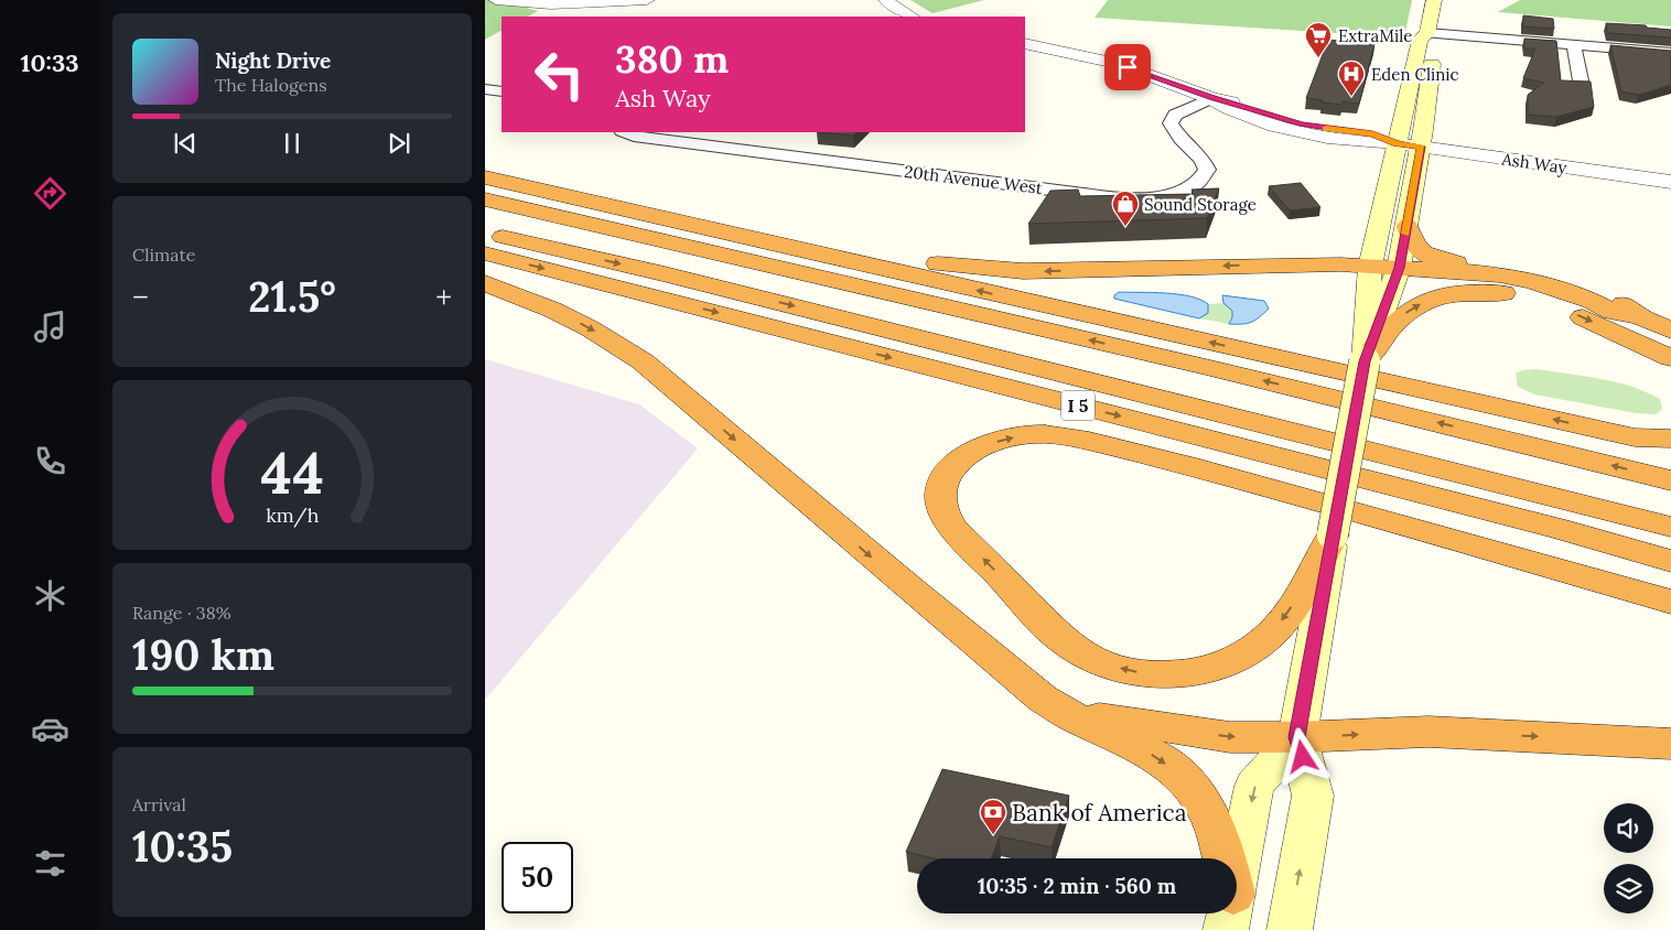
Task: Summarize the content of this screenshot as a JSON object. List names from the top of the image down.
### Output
{
  "streets": {
    "highway": ["I 5"],
    "street": ["Ash Way", "20th Avenue West"]
  },
  "crossings": [
    ["Ash Way", "20th Avenue West"]
  ],
  "places": {
    "supermarket": ["ExtraMile"],
    "hospital": ["Eden Clinic"],
    "shop": ["Sound Storage"],
    "bank": ["Bank of America"]
  },
  "page": {
    "tabs": "10:33",
    "turn": ["380 m", "Ash Way"],
    "song": ["Night Drive", "The Halogens"],
    "tile": [
      "Climate",
      ["Range · 38%", "190 km"],
      ["Arrival", "10:35"]
    ],
    "heat": ["−", "21.5°", "+"],
    "limit": "50",
    "trip": "10:35 · 2 min · 560 m",
    "gauge": ["44", "km/h"]
  }
}
